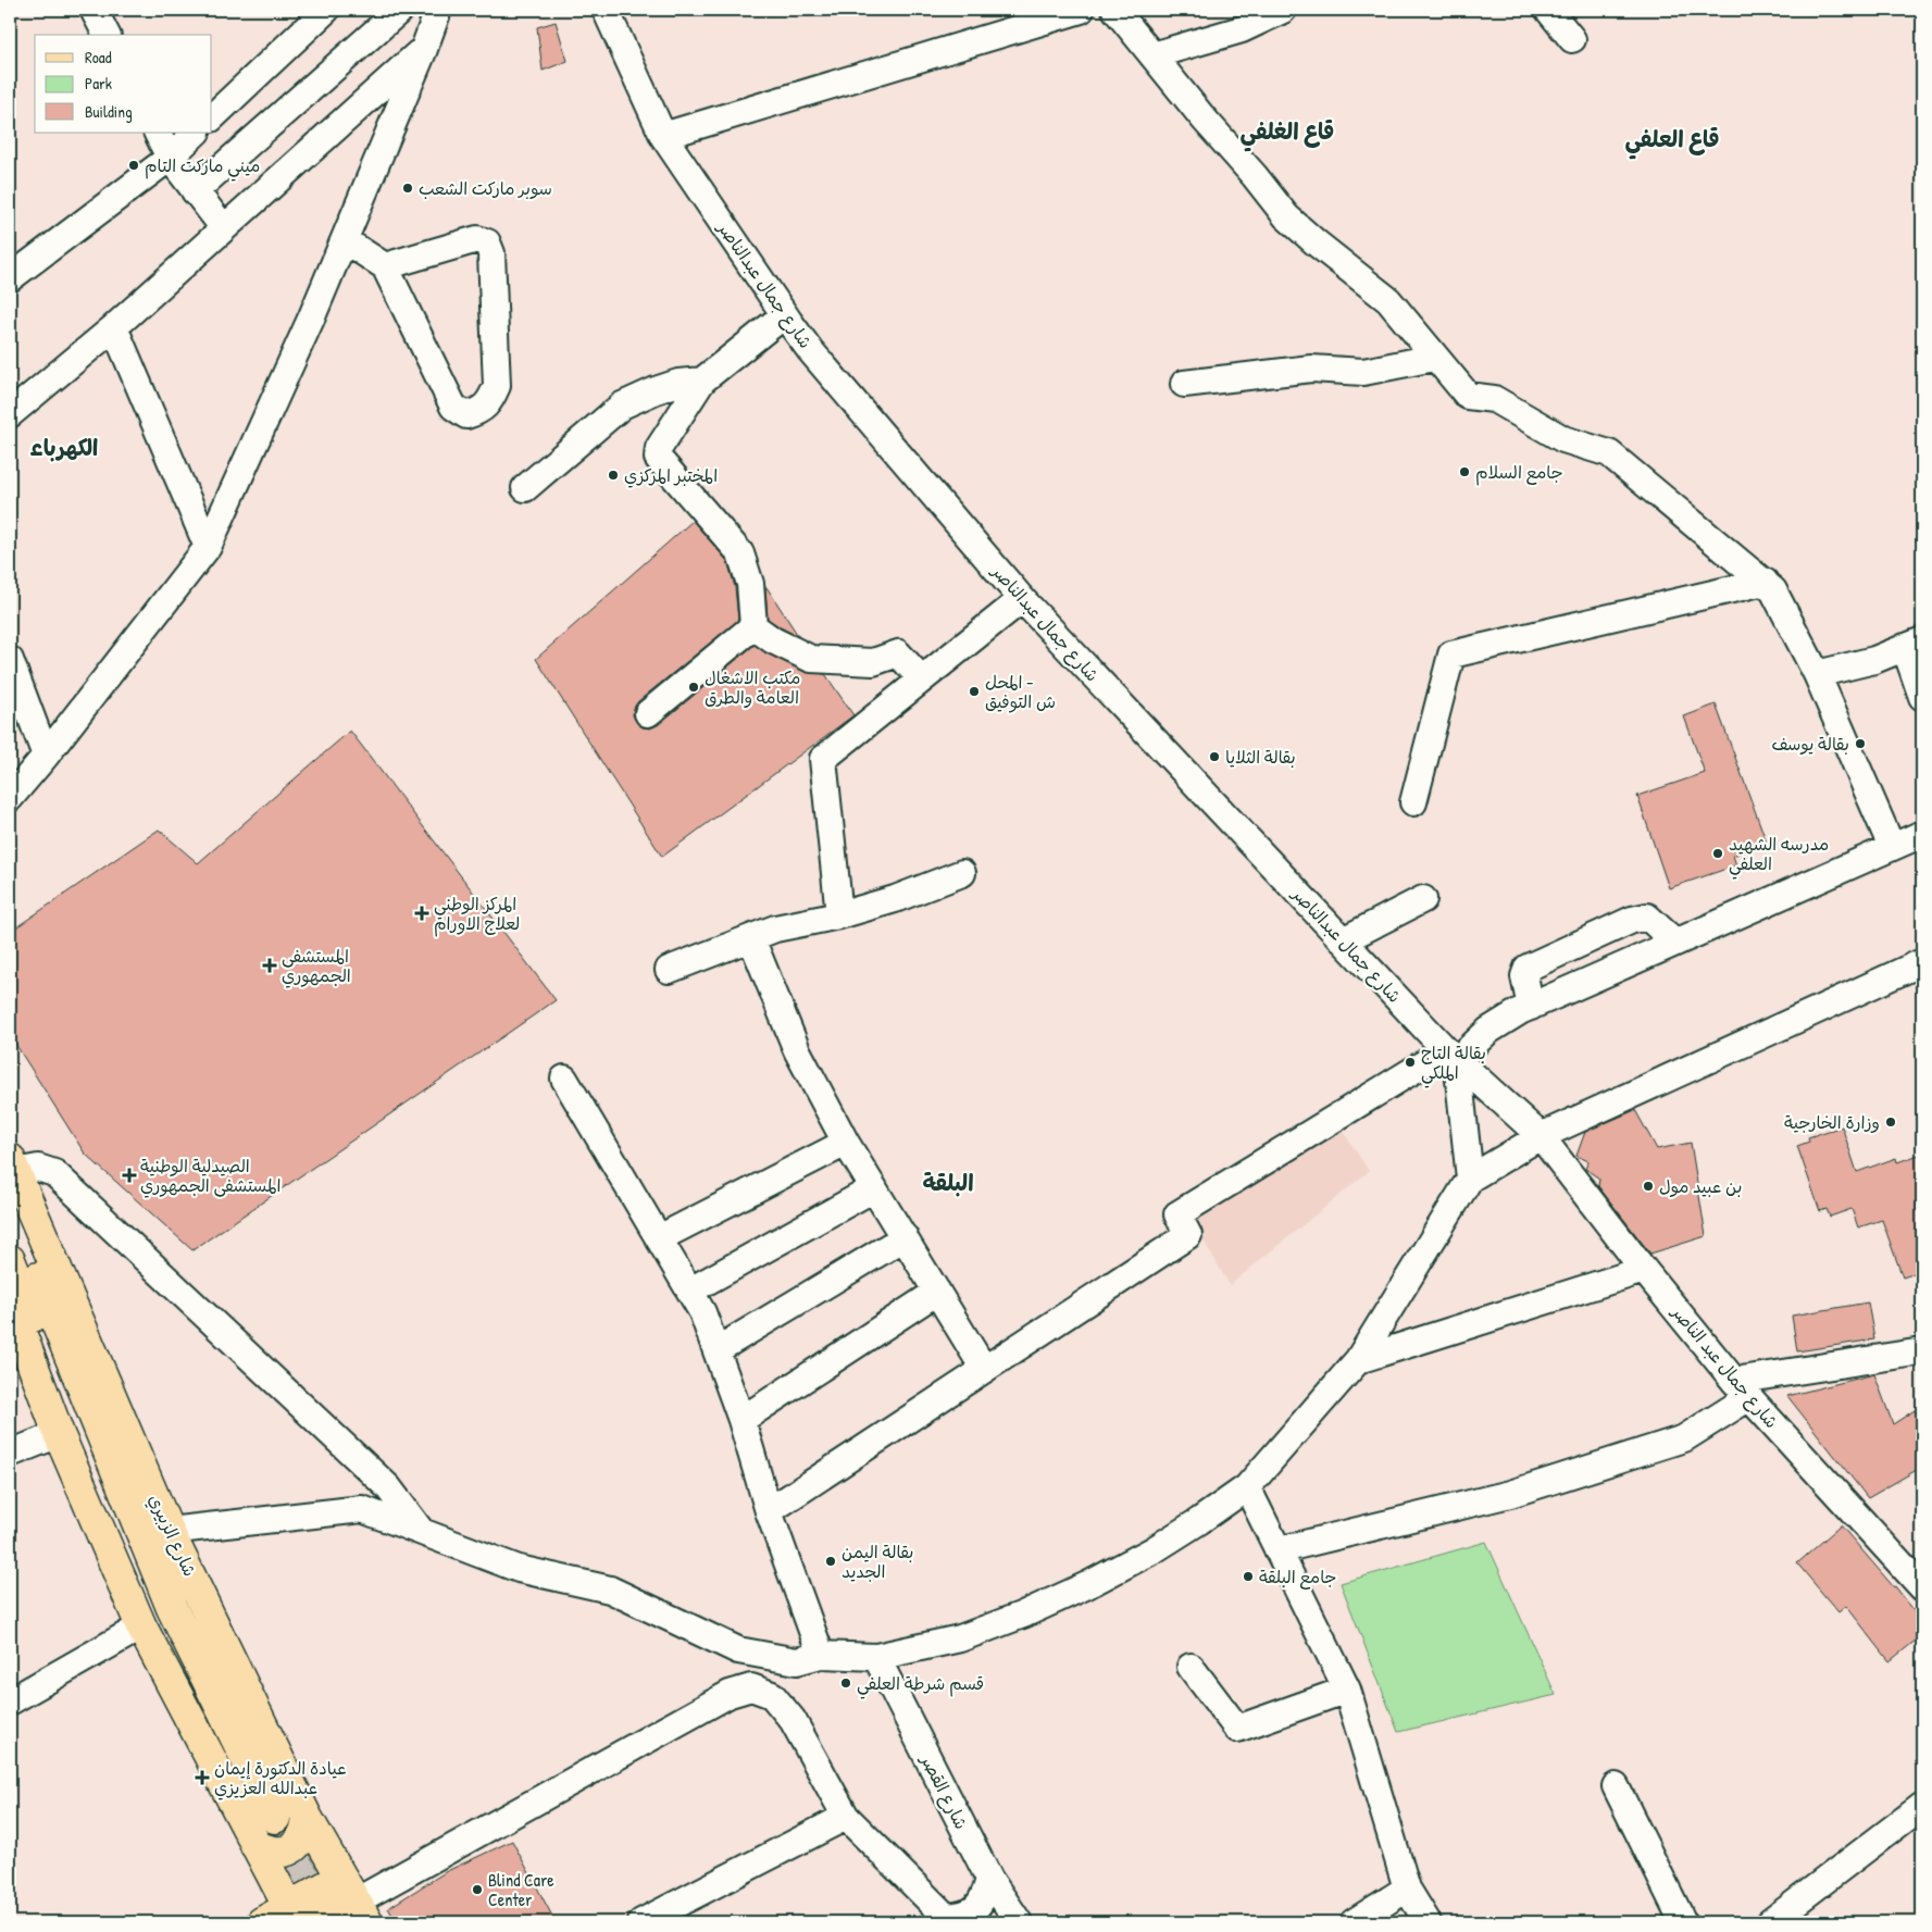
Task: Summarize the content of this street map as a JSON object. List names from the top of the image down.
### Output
{
  "streets": {
    "main road": ["شارع الزبيري"],
    "street": ["شارع جمال عبدالناصر", "شارع جمال عبد الناصر", "شارع القصر"]
  },
  "crossings": [
    ["شارع جمال عبدالناصر", "شارع جمال عبد الناصر"]
  ],
  "districts": [
    "قاع الغلفي",
    "قاع العلفي",
    "الكهرباء",
    "البلقة"
  ],
  "places": {
    "other": [
      "ميني ماركت التام",
      "سوبر ماركت الشعب",
      "جامع السلام",
      "المختبر المركزي",
      "مكتب الاشغال العامة والطرق",
      "المحل - ش التوفيق",
      "بقالة يوسف",
      "بقالة الثلايا",
      "مدرسه الشهيد العلفي",
      "بقالة التاج الملكي",
      "وزارة الخارجية",
      "بن عبيد مول",
      "بقالة اليمن الجديد",
      "جامع البلقة",
      "قسم شرطة العلفي",
      "Blind Care Center"
    ],
    "health": [
      "المركز الوطني لعلاج الاورام",
      "المستشفى الجمهوري",
      "الصيدلية الوطنية المستشفى الجمهوري",
      "عيادة الدكتورة إيمان عبدالله العزيزي"
    ]
  },
  "legend": ["Road", "Park", "Building"]
}
